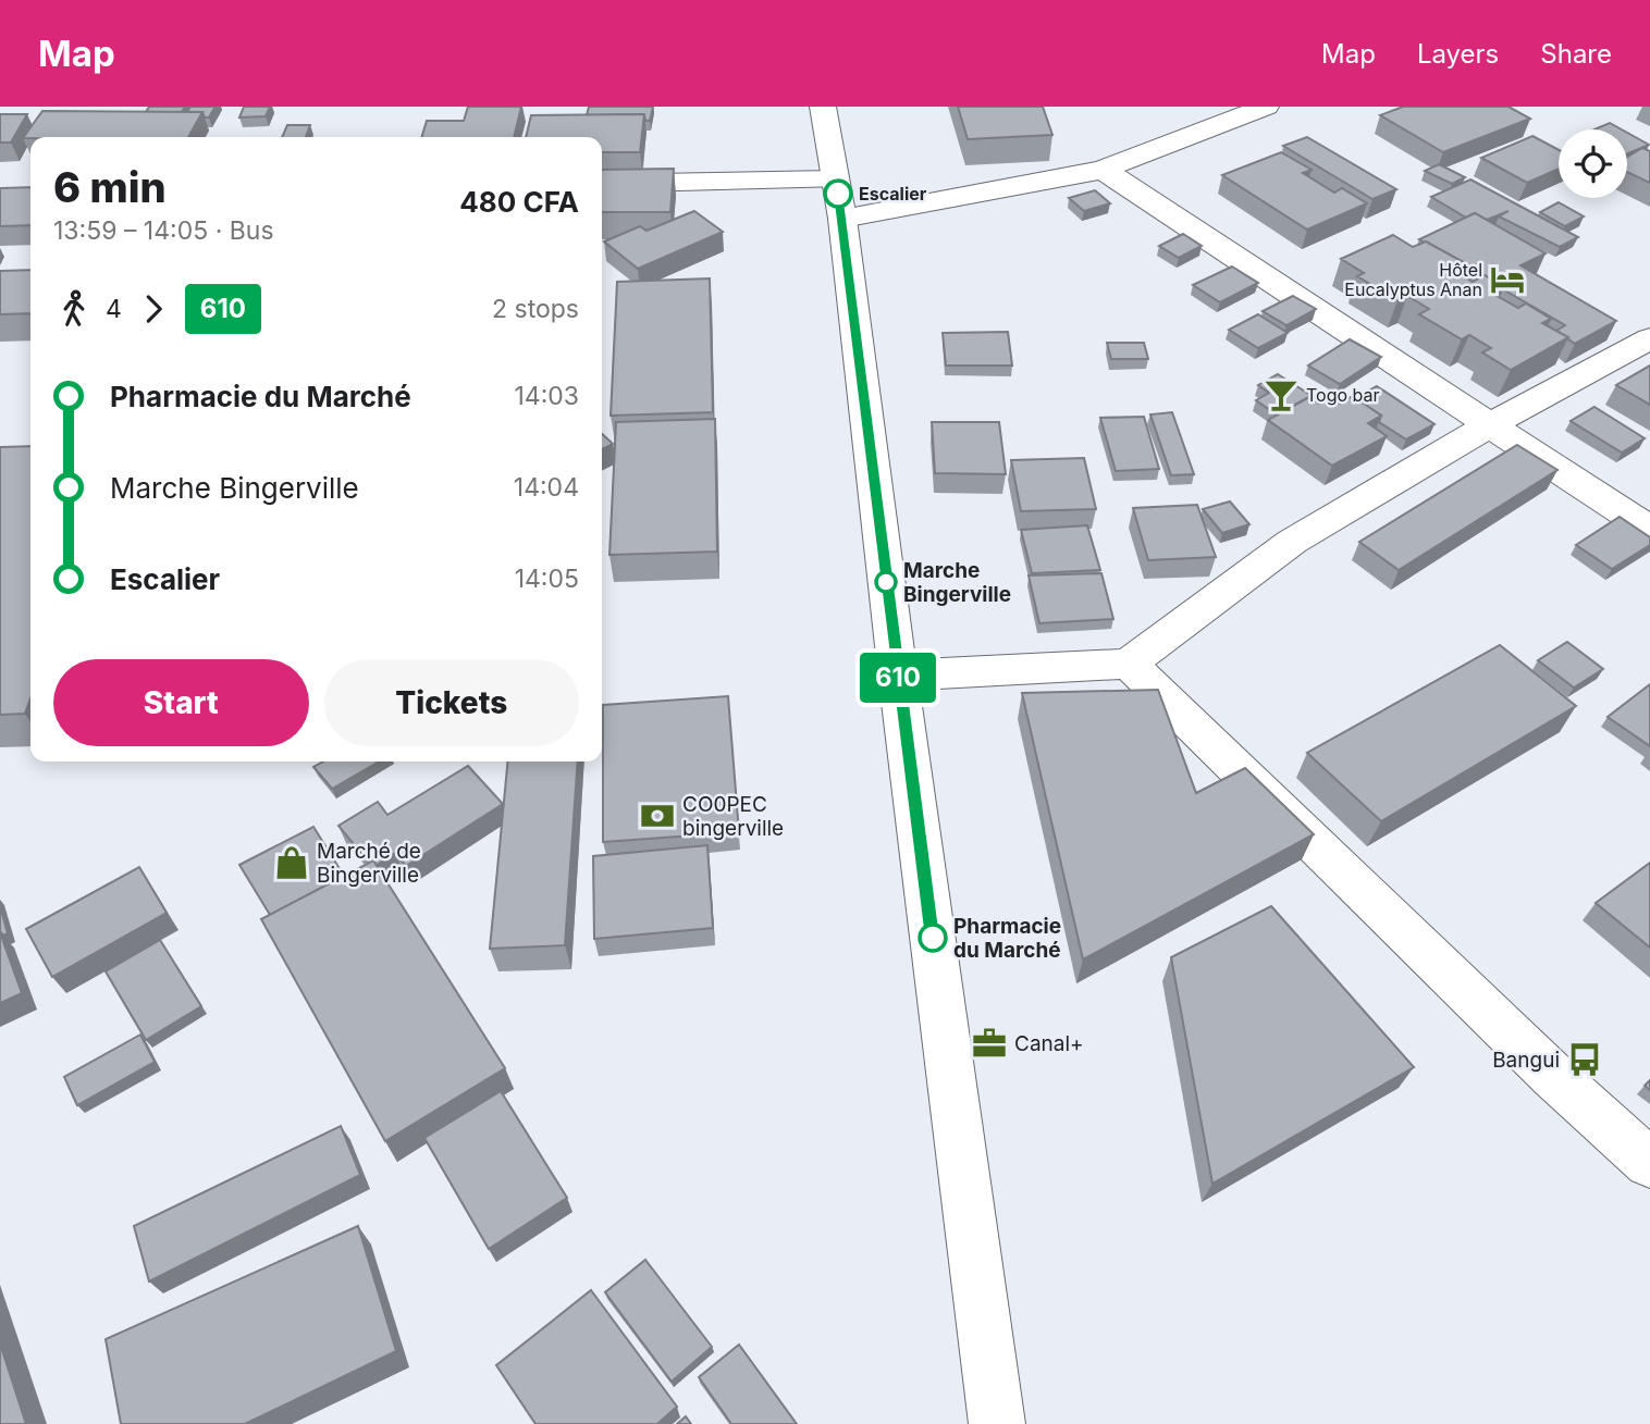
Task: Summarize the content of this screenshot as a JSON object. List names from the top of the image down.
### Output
{
  "places": {
    "other": ["Escalier", "Marche Bingerville", "Pharmacie du Marché"],
    "hotel": ["Hôtel Eucalyptus Anan"],
    "bar": ["Togo bar"],
    "bank": ["CO0PEC bingerville"],
    "shop": ["Marché de Bingerville"],
    "office": ["Canal+"],
    "bus stop": ["Bangui"]
  },
  "lines": ["bus line 610"],
  "page": {
    "header": "Map",
    "nav": ["Map", "Layers", "Share"],
    "on_map": "610",
    "heading": ["6 min", "13:59 – 14:05 · Bus", "480 CFA"],
    "legs": ["4", "610", "2 stops"],
    "list": [
      {
        "name": "Pharmacie du Marché",
        "value": "14:03"
      },
      {
        "name": "Marche Bingerville",
        "value": "14:04"
      },
      {
        "name": "Escalier",
        "value": "14:05"
      }
    ],
    "buttons": ["Start", "Tickets"]
  }
}
